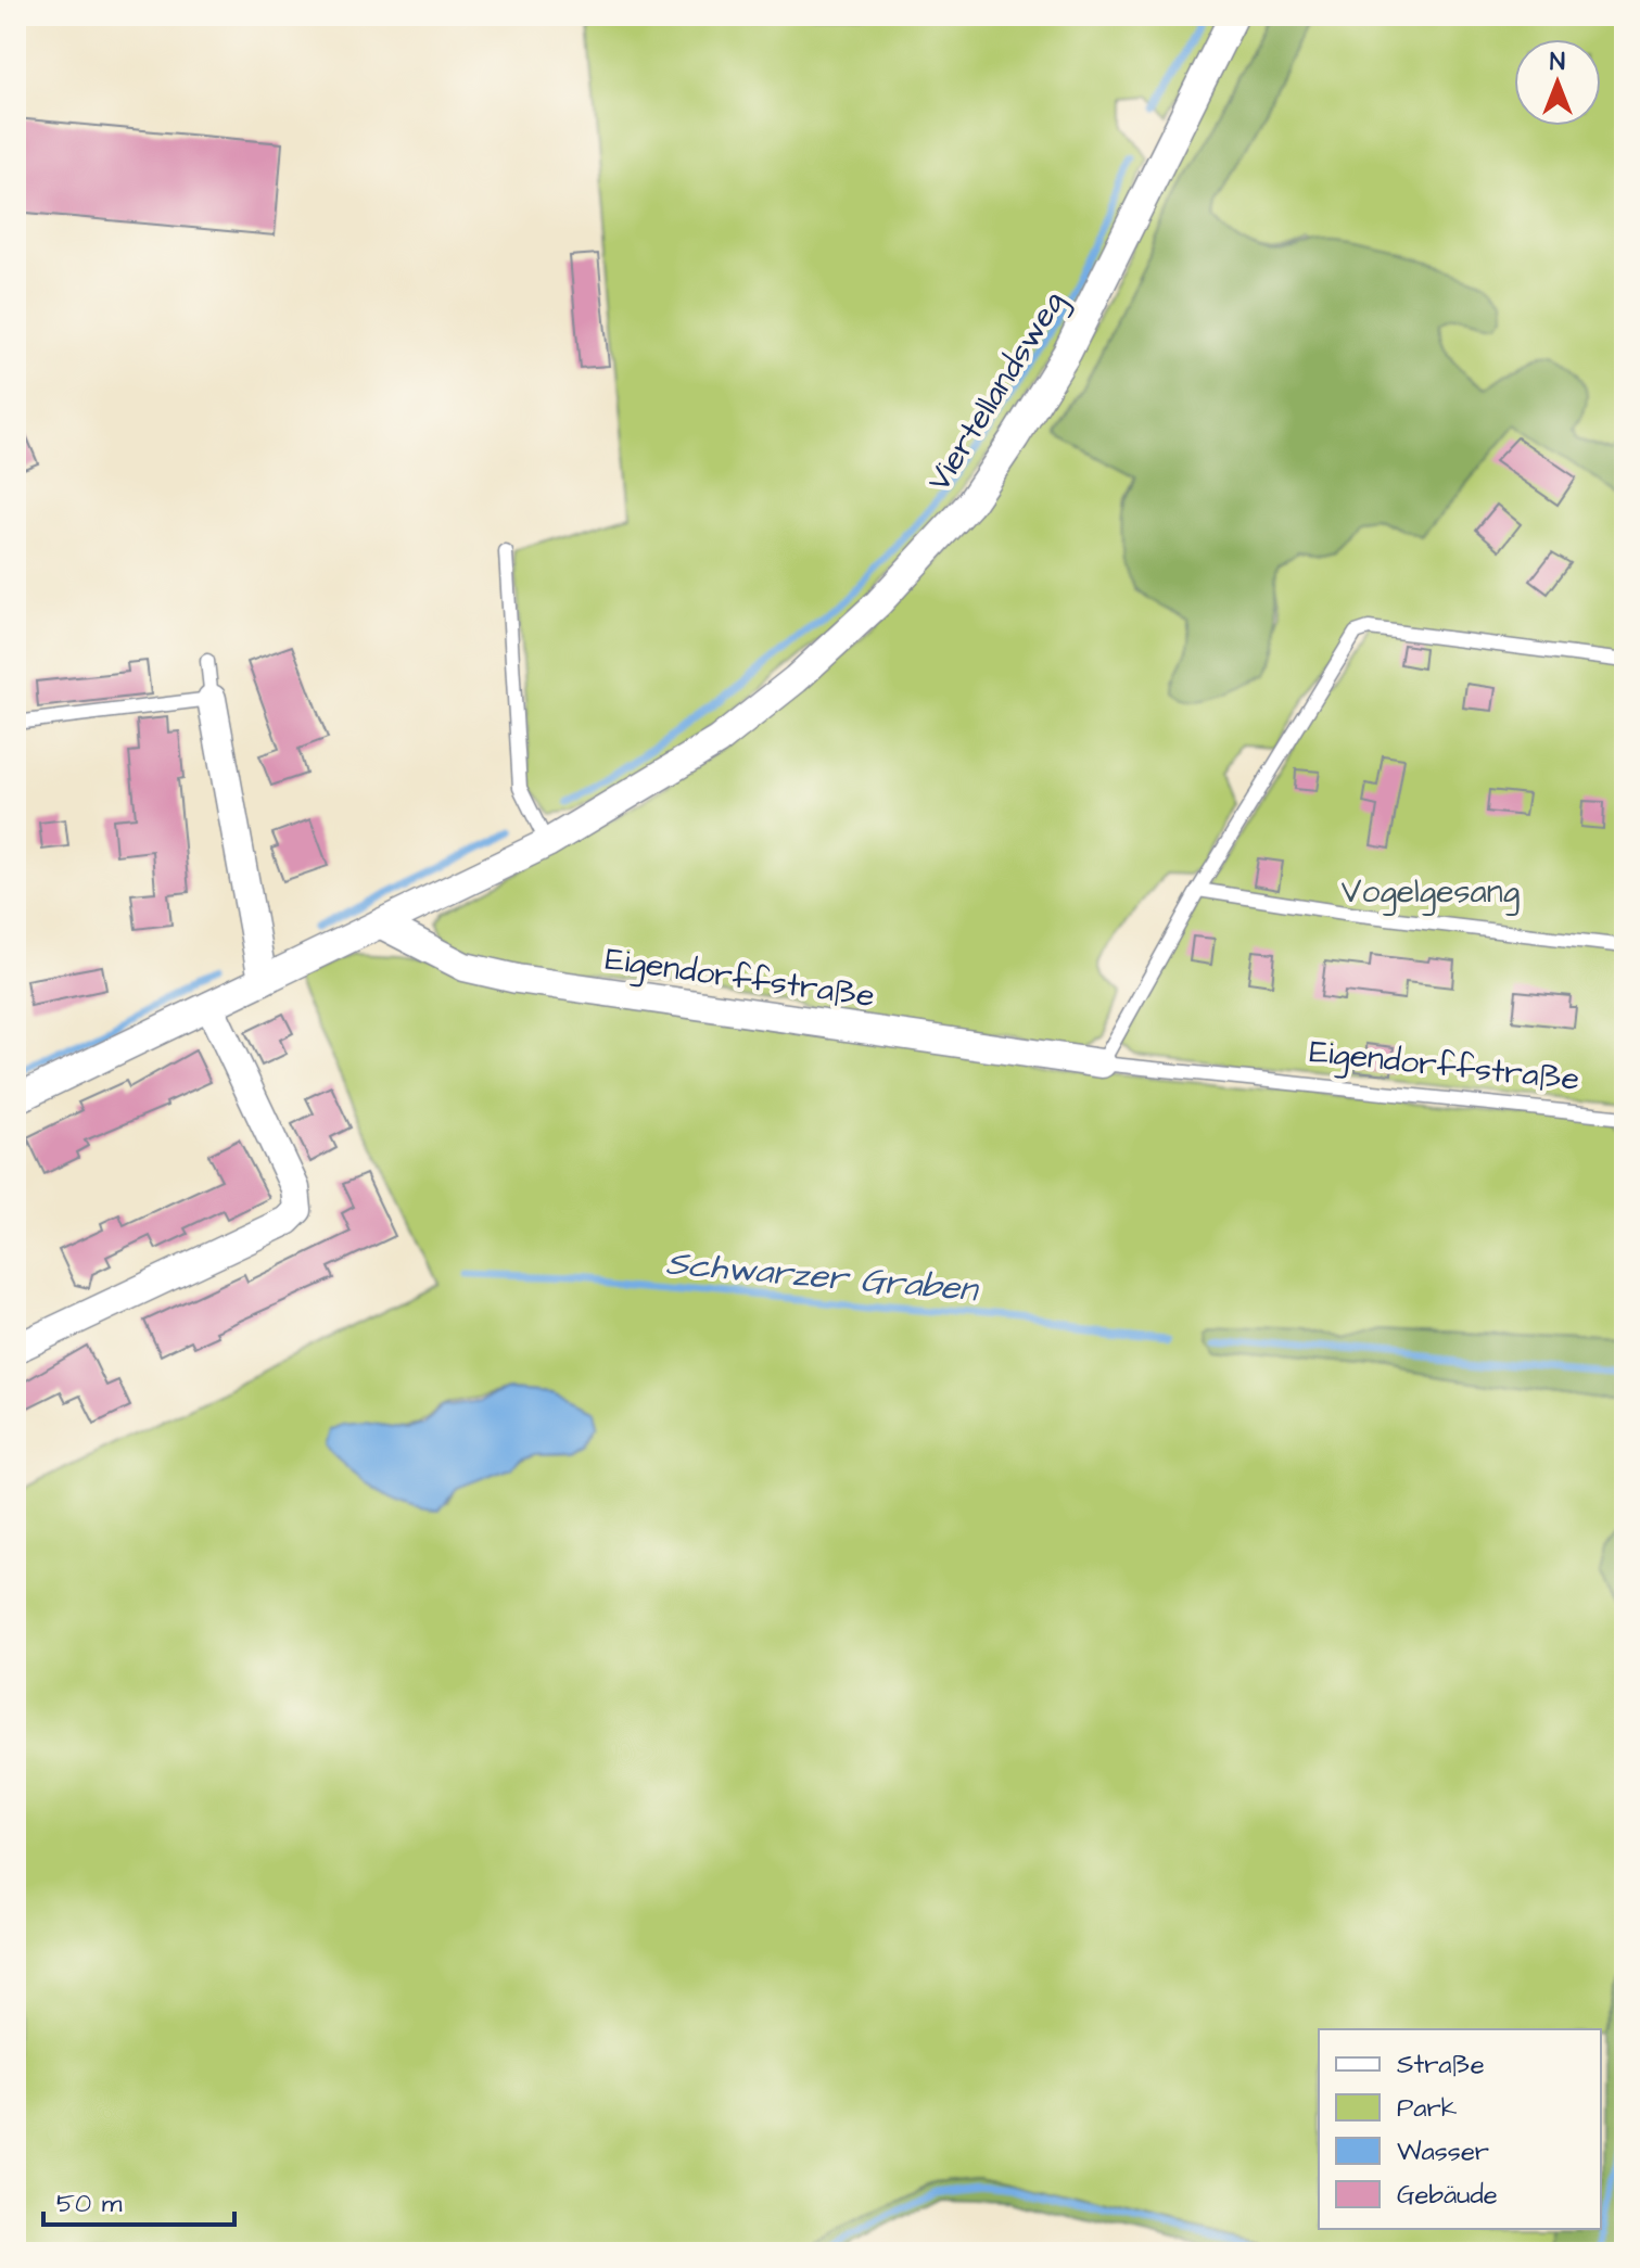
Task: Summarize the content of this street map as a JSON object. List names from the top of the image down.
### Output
{
  "streets": {
    "street": ["Viertellandsweg", "Eigendorffstraße"]
  },
  "crossings": [
    ["Viertellandsweg", "Eigendorffstraße"]
  ],
  "water": ["Schwarzer Graben"],
  "parks": ["Vogelgesang"],
  "legend": [
    "Straße",
    "Park",
    "Wasser",
    "Gebäude"
  ],
  "scale_bar": "50 m",
  "north": "top"
}
